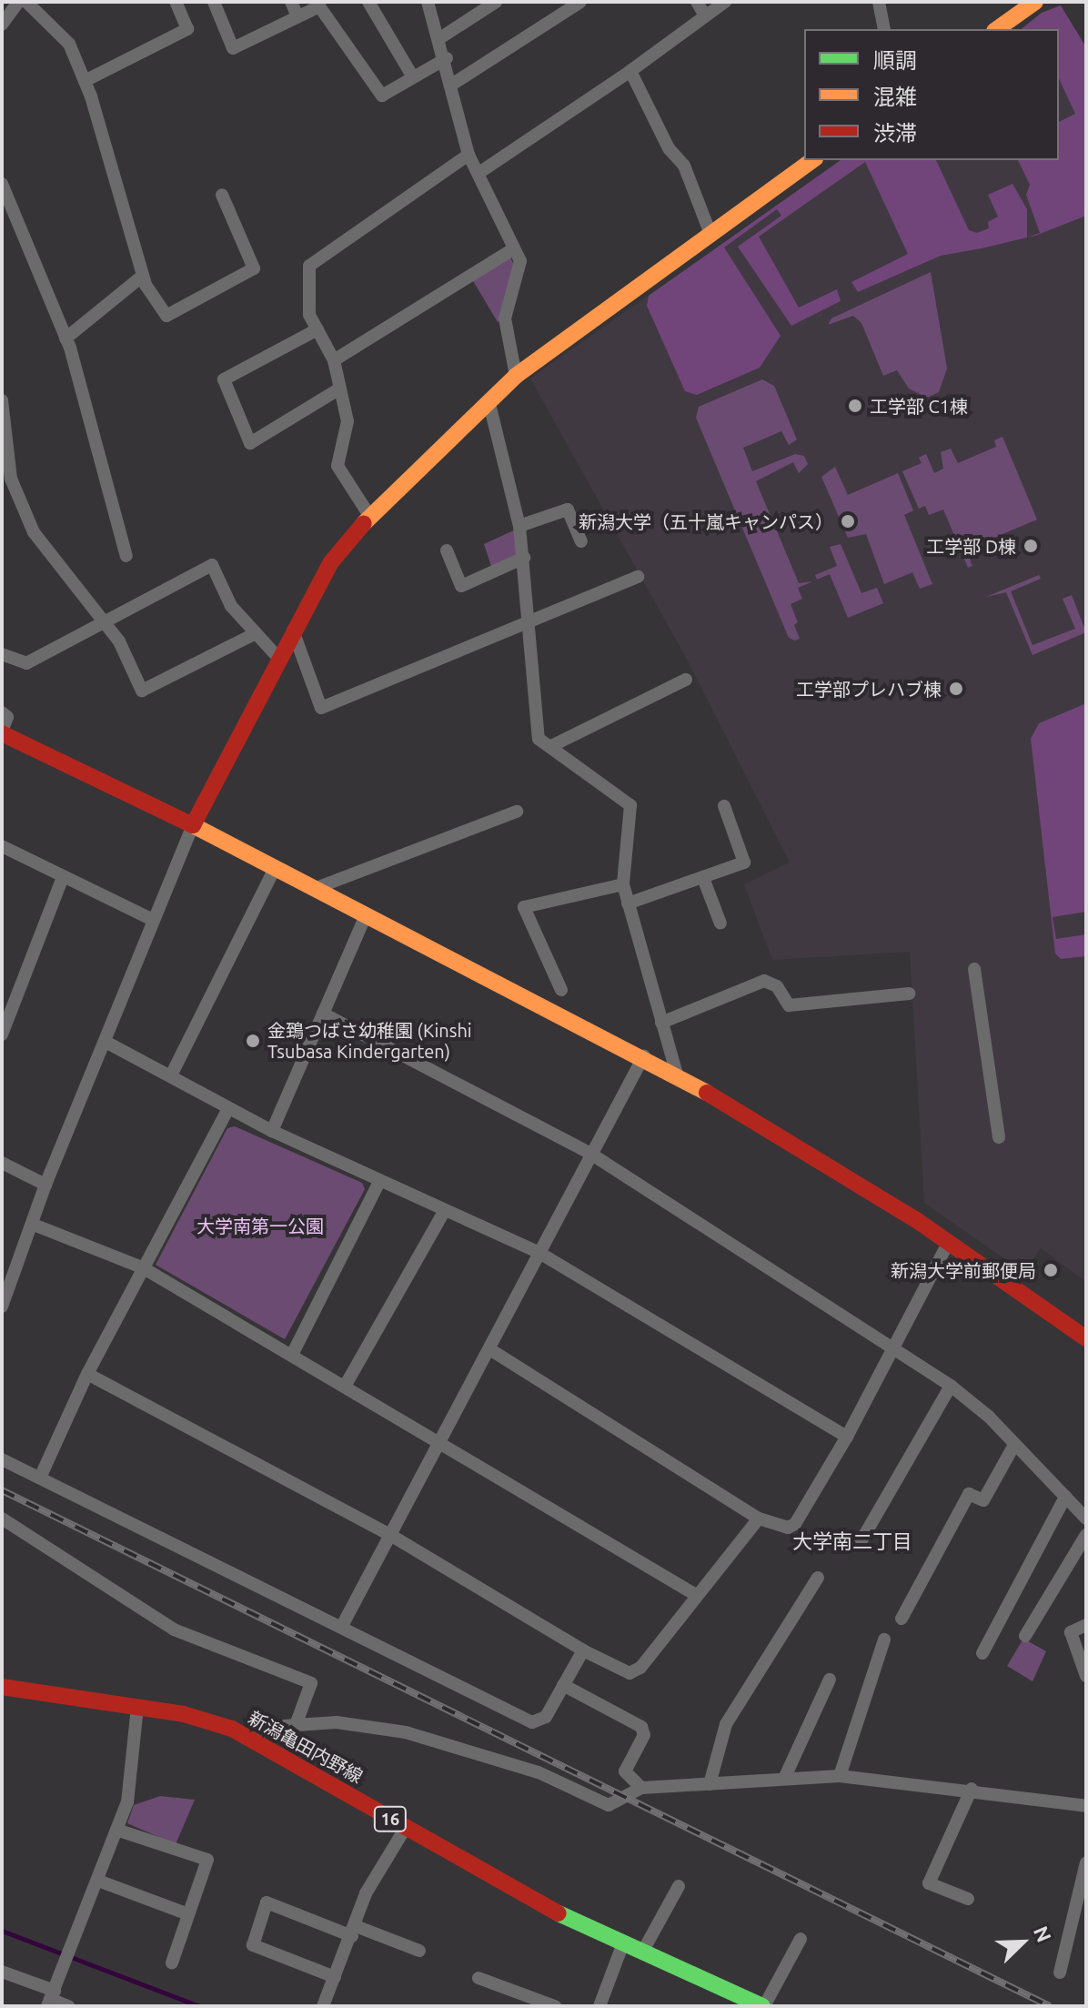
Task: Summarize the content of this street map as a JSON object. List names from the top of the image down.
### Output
{
  "streets": {
    "street": ["新潟亀田内野線", "16"]
  },
  "districts": ["大学南二丁目"],
  "parks": ["大学南第一公園"],
  "places": [
    "工学部 C1棟",
    "新潟大学（五十嵐キャンパス）",
    "工学部 D棟",
    "工学部プレハブ棟",
    "金鵄つばさ幼稚園 (Kinshi Tsubasa Kindergarten)",
    "新潟大学前郵便局"
  ],
  "legend": ["順調", "混雑", "渋滞"],
  "north": "top right"
}
